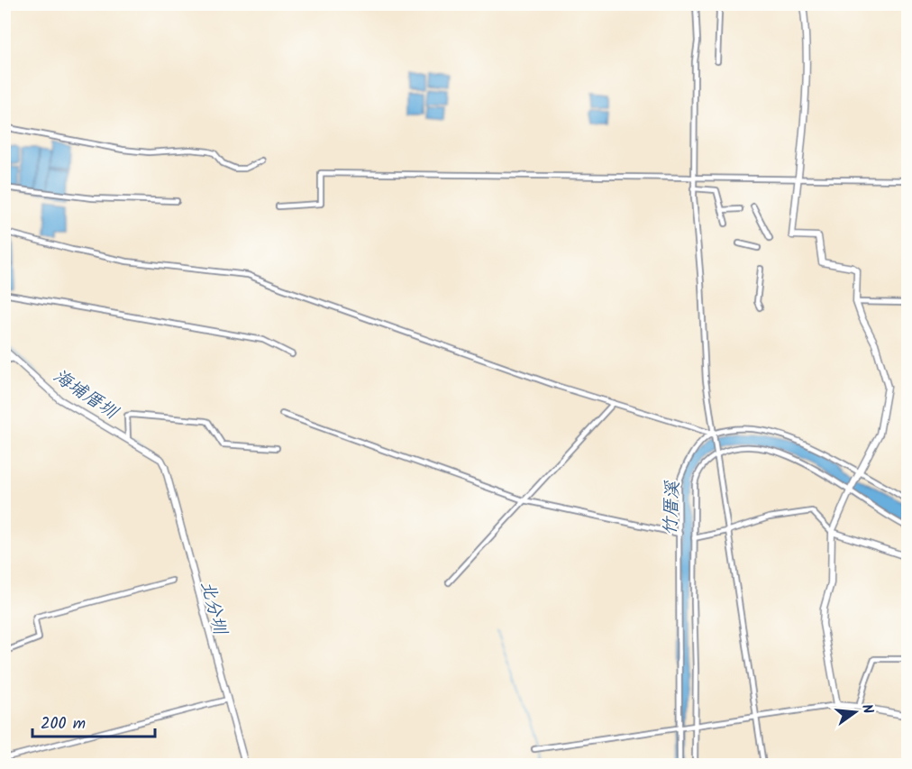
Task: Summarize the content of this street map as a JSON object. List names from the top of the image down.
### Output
{
  "water": ["海埔厝圳", "竹厝溪", "北分圳"],
  "scale_bar": "200 m",
  "north": "right"
}
